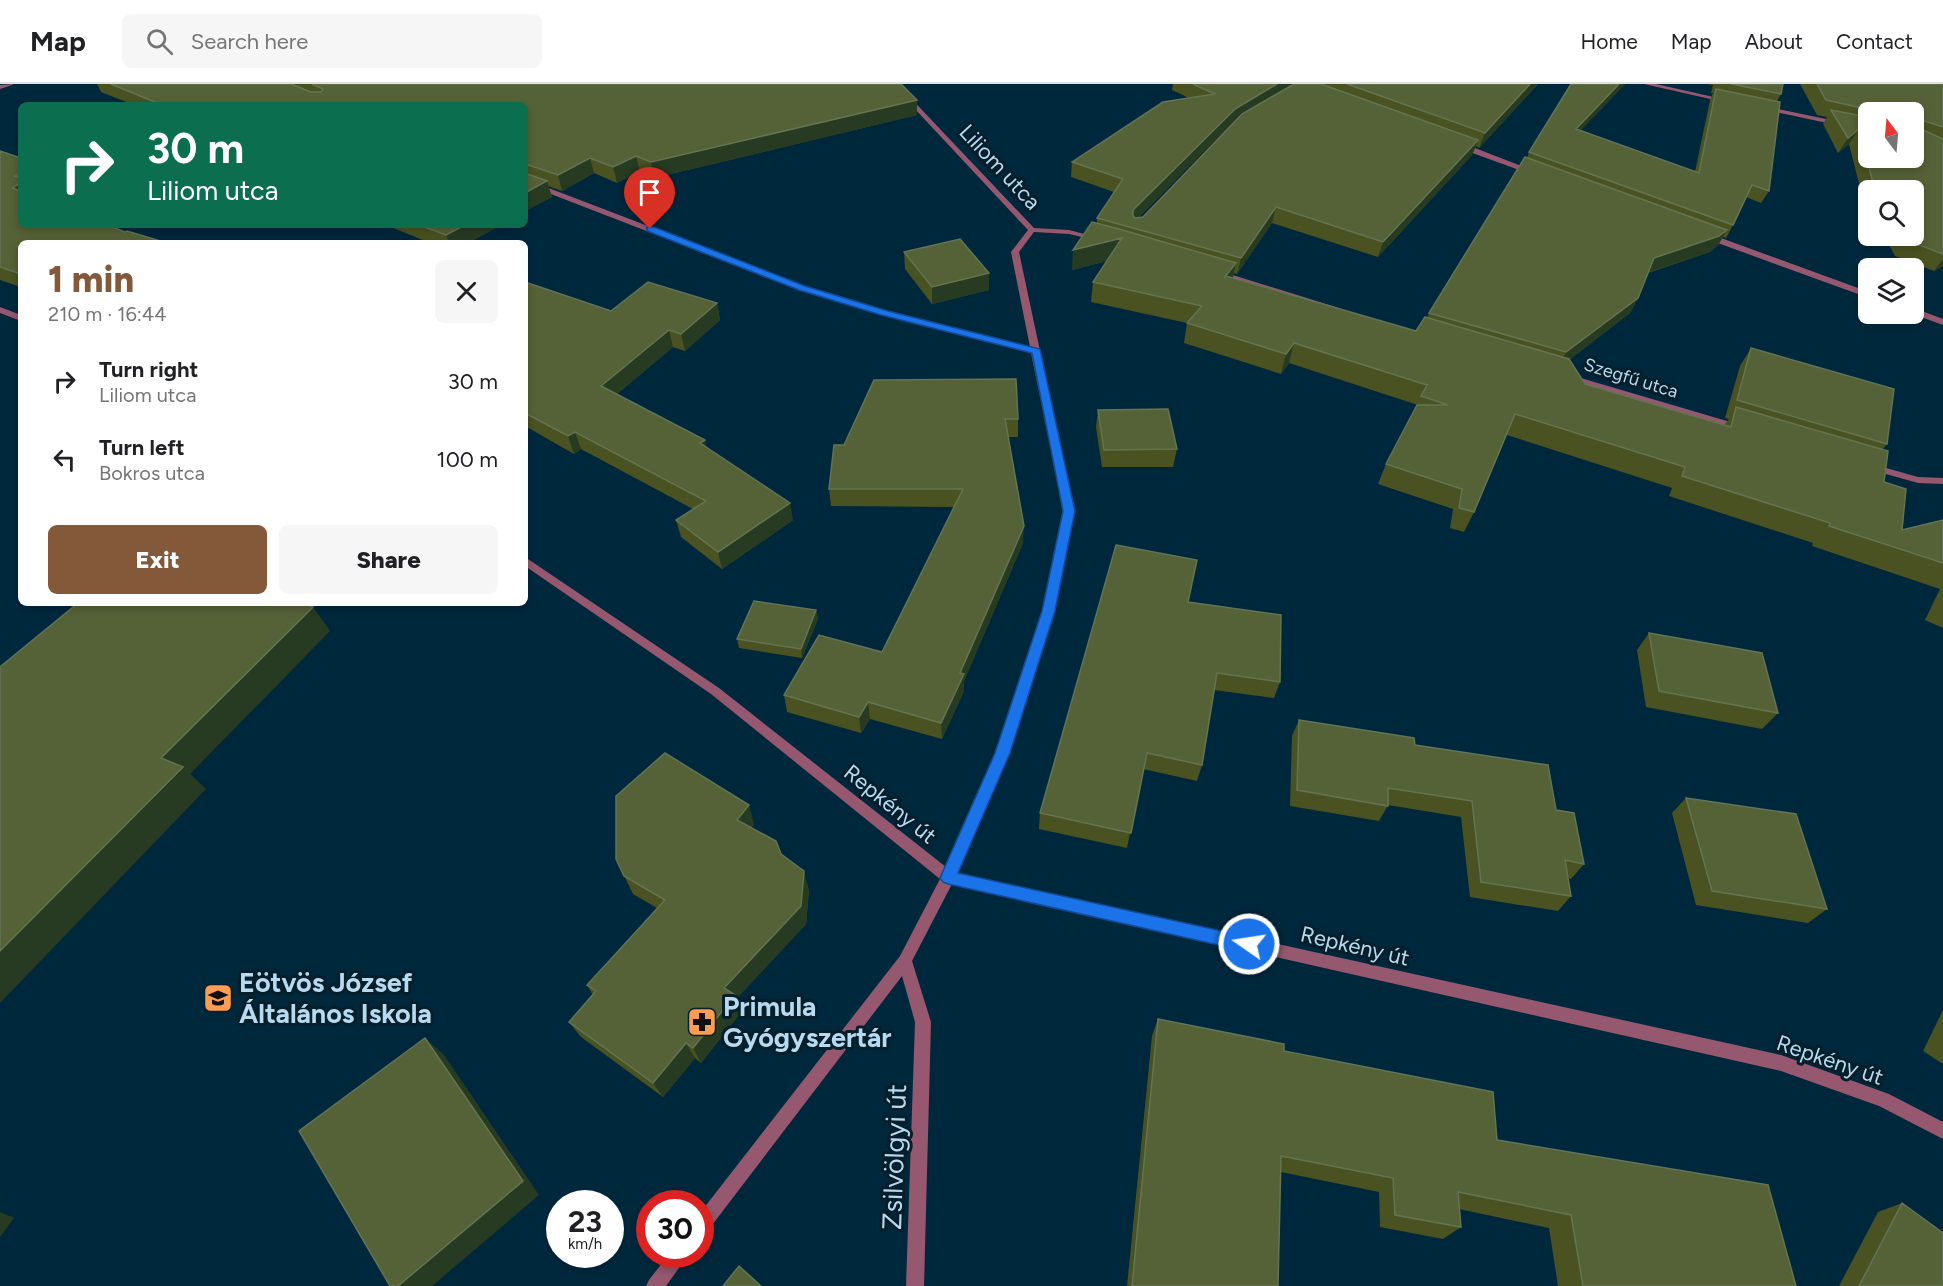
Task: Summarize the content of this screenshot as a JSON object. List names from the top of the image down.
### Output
{
  "streets": {
    "street": [
      "Liliom utca",
      "Szegfű utca",
      "Repkény út",
      "Zsilvölgyi út"
    ]
  },
  "crossings": [
    ["Liliom utca", "Repkény út"],
    ["Liliom utca", "Zsilvölgyi út"]
  ],
  "places": {
    "school or university": ["Eötvös József Általános Iskola"],
    "pharmacy": ["Primula Gyógyszertár"]
  },
  "north": "top",
  "page": {
    "header": "Map",
    "search": "Search here",
    "nav": [
      "Home",
      "Map",
      "About",
      "Contact"
    ],
    "turn": ["30 m", "Liliom utca"],
    "heading": ["1 min", "210 m · 16:44"],
    "list": [
      {
        "name": "Turn right",
        "note": "Liliom utca",
        "value": "30 m"
      },
      {
        "name": "Turn left",
        "note": "Bokros utca",
        "value": "100 m"
      }
    ],
    "buttons": ["Exit", "Share"],
    "speed": "23 km/h",
    "limit": "30"
  }
}
